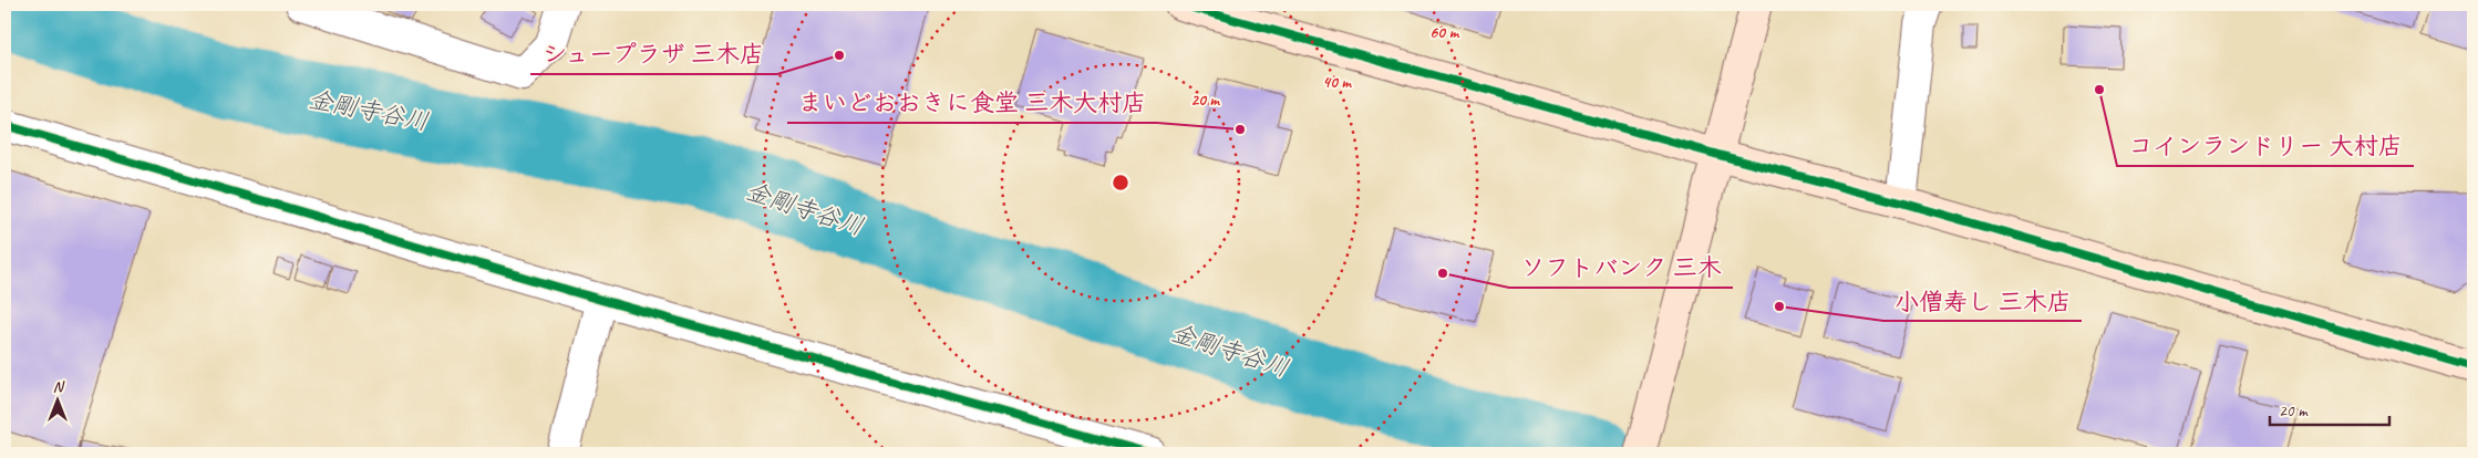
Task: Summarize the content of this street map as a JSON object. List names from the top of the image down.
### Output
{
  "water": ["金剛寺谷川"],
  "places": [
    "シュープラザ 三木店",
    "コインランドリー 大村店",
    "まいどおおきに食堂 三木大村店",
    "ソフトバンク 三木",
    "小僧寿し 三木店"
  ],
  "scale_bar": "20 m",
  "north": "top",
  "rings": ["60 m", "40 m", "20 m"]
}
